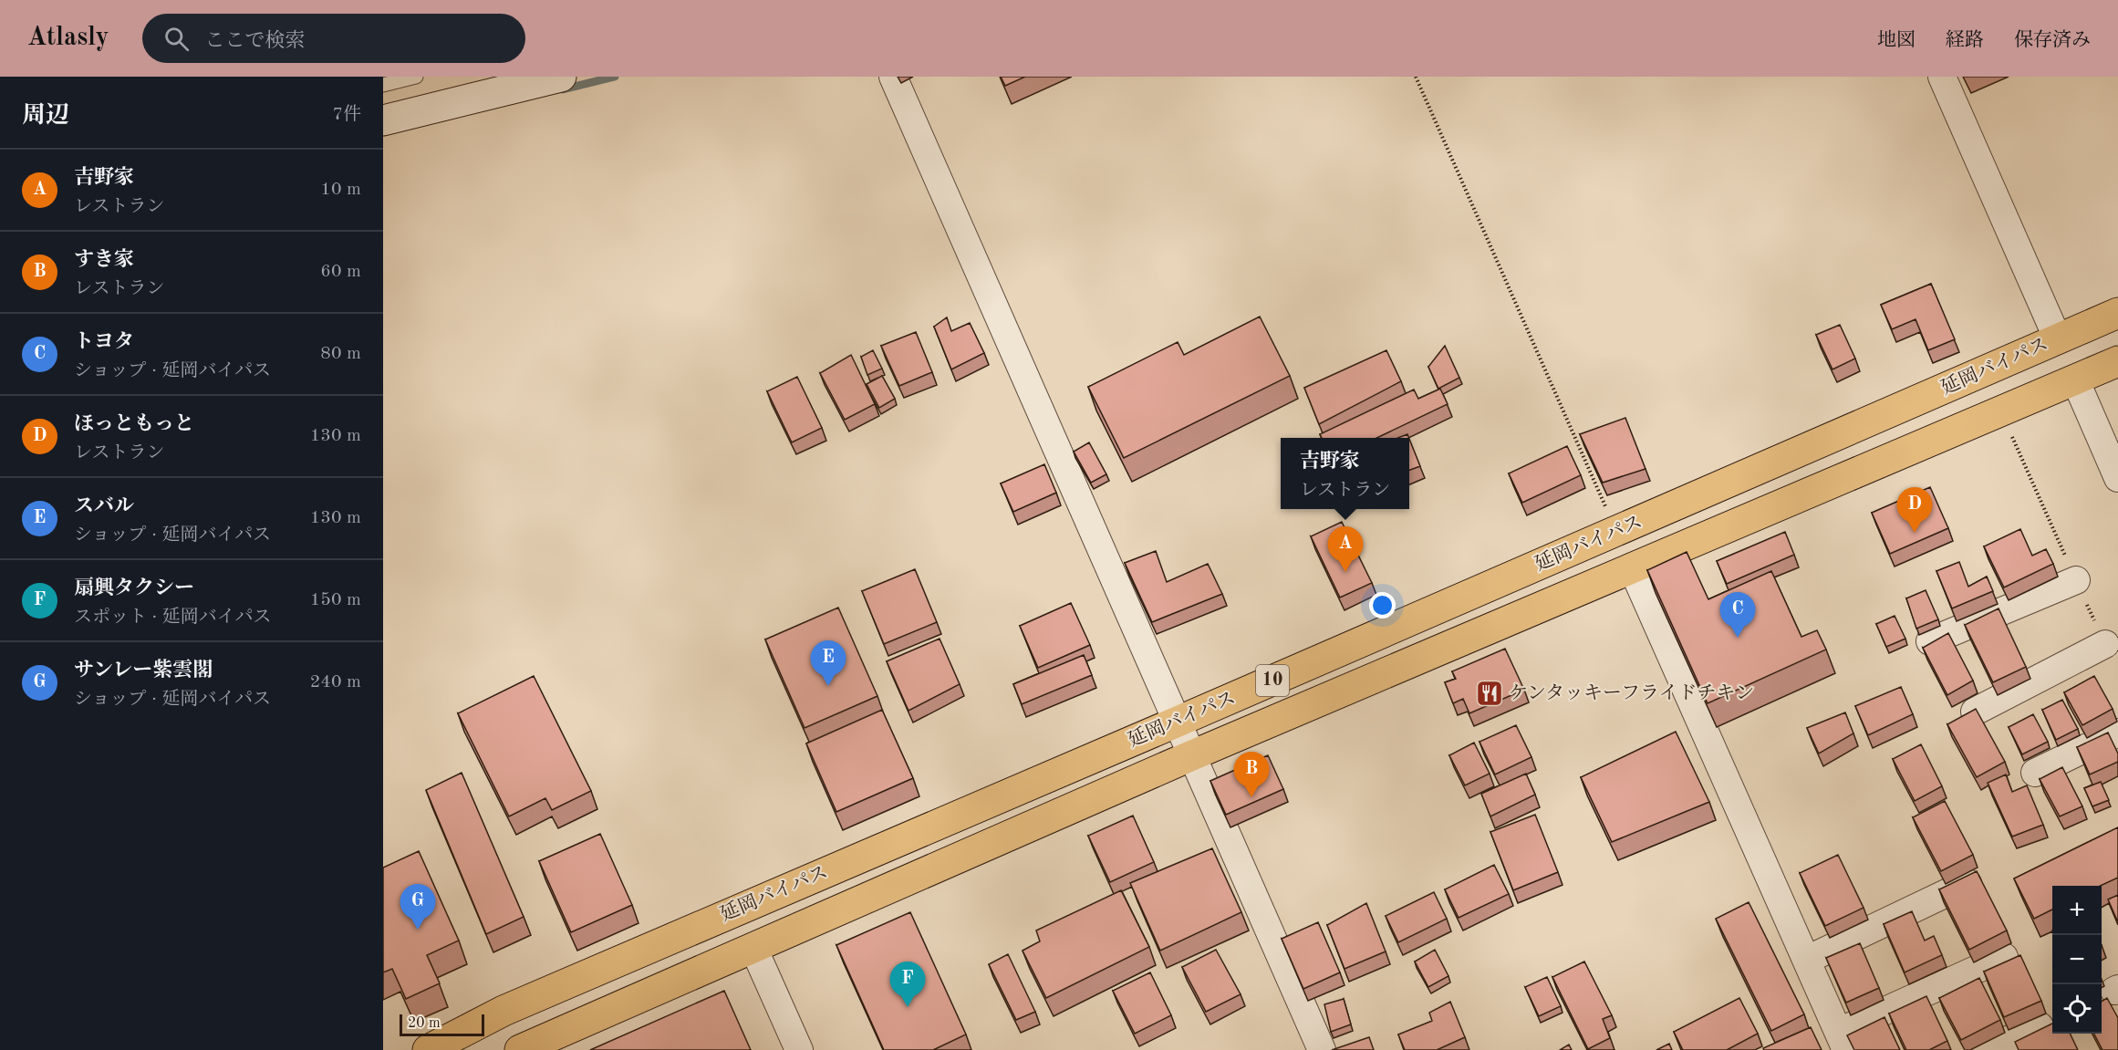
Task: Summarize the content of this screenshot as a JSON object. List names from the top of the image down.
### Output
{
  "streets": {
    "highway": ["延岡バイパス", "10"]
  },
  "places": {
    "restaurant": ["ケンタッキーフライドチキン"]
  },
  "scale_bar": "20 m",
  "page": {
    "header": "Atlasly",
    "search": "ここで検索",
    "nav": ["地図", "経路", "保存済み"],
    "heading": ["周辺", "7件"],
    "list": [
      {
        "mark": "A",
        "name": "吉野家",
        "note": "レストラン",
        "value": "10 m"
      },
      {
        "mark": "B",
        "name": "すき家",
        "note": "レストラン",
        "value": "60 m"
      },
      {
        "mark": "C",
        "name": "トヨタ",
        "note": "ショップ · 延岡バイパス",
        "value": "80 m"
      },
      {
        "mark": "D",
        "name": "ほっともっと",
        "note": "レストラン",
        "value": "130 m"
      },
      {
        "mark": "E",
        "name": "スバル",
        "note": "ショップ · 延岡バイパス",
        "value": "130 m"
      },
      {
        "mark": "F",
        "name": "扇興タクシー",
        "note": "スポット · 延岡バイパス",
        "value": "150 m"
      },
      {
        "mark": "G",
        "name": "サンレー紫雲閣",
        "note": "ショップ · 延岡バイパス",
        "value": "240 m"
      }
    ],
    "popup": ["吉野家", "レストラン"],
    "pins": [
      "D",
      "A",
      "C",
      "E",
      "B",
      "G",
      "F"
    ],
    "map_buttons": ["+", "−"],
    "scale": "20 m"
  }
}
